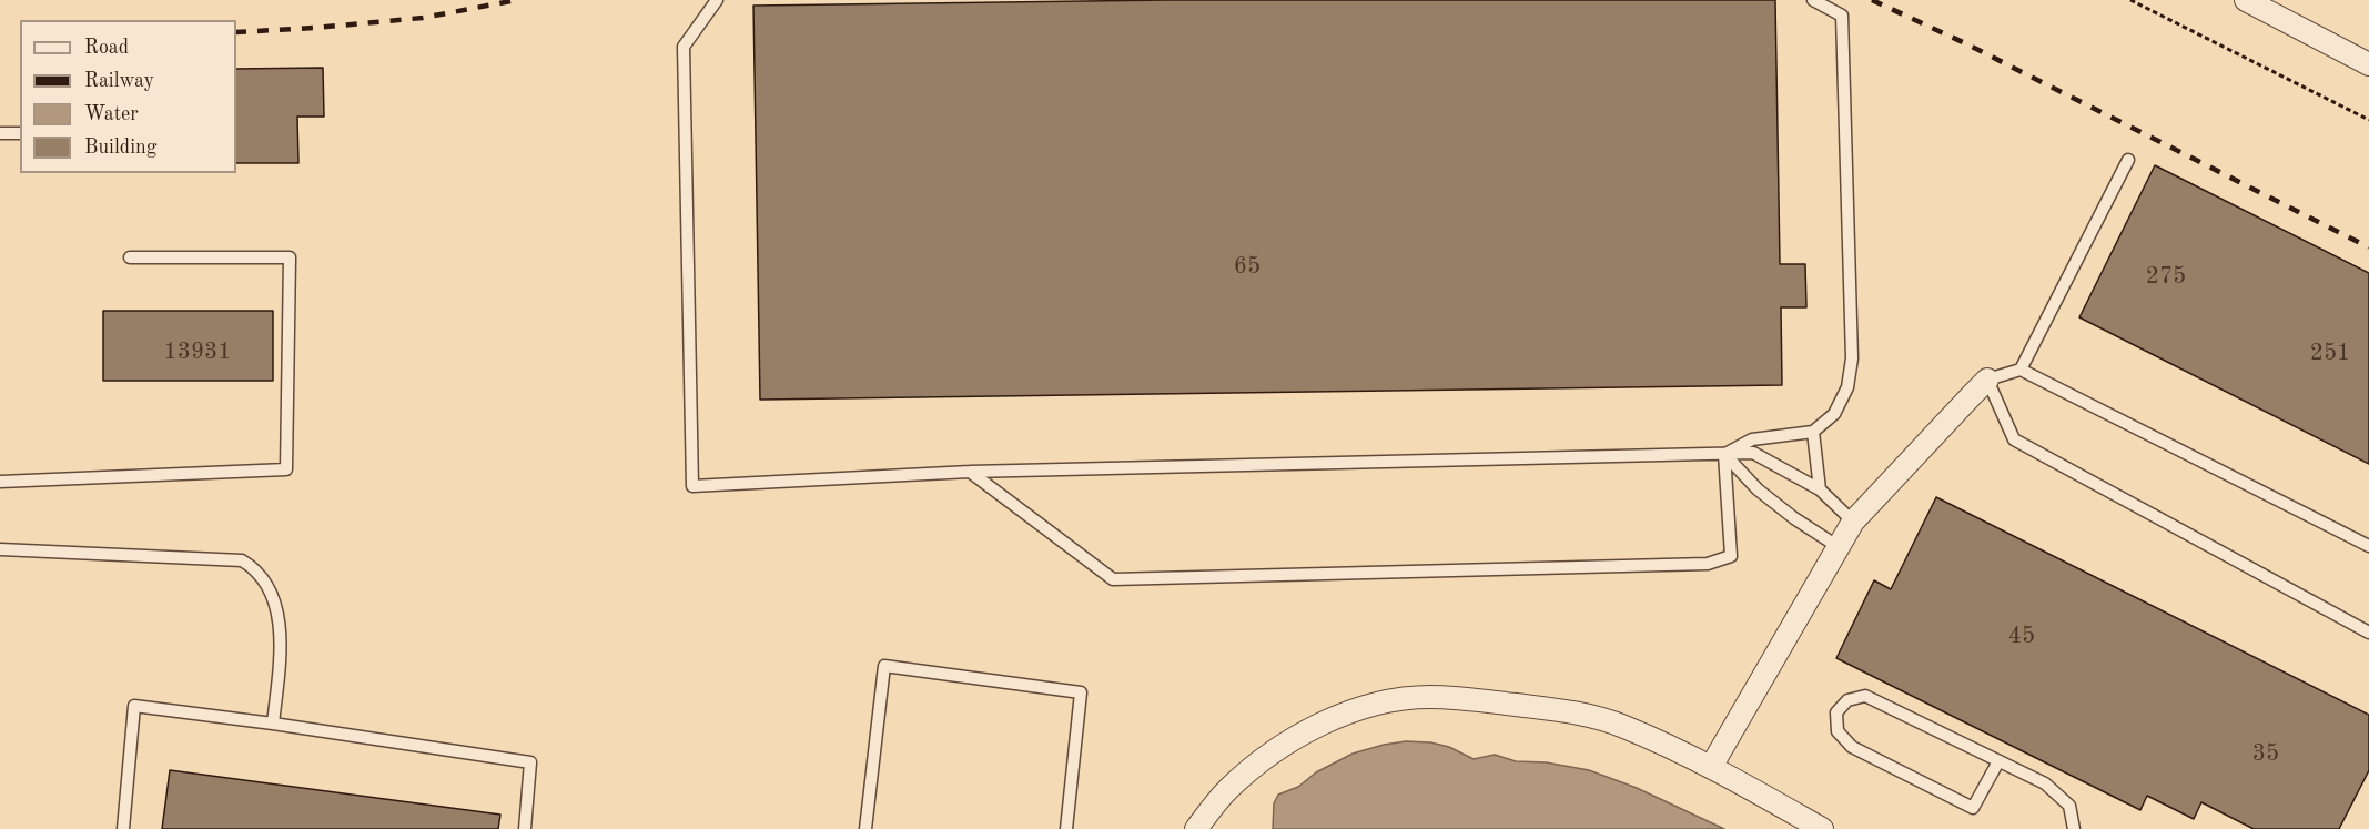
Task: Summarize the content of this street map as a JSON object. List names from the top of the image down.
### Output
{
  "house_numbers": [
    "65",
    "275",
    "13931",
    "251",
    "45",
    "35"
  ],
  "legend": [
    "Road",
    "Railway",
    "Water",
    "Building"
  ]
}
